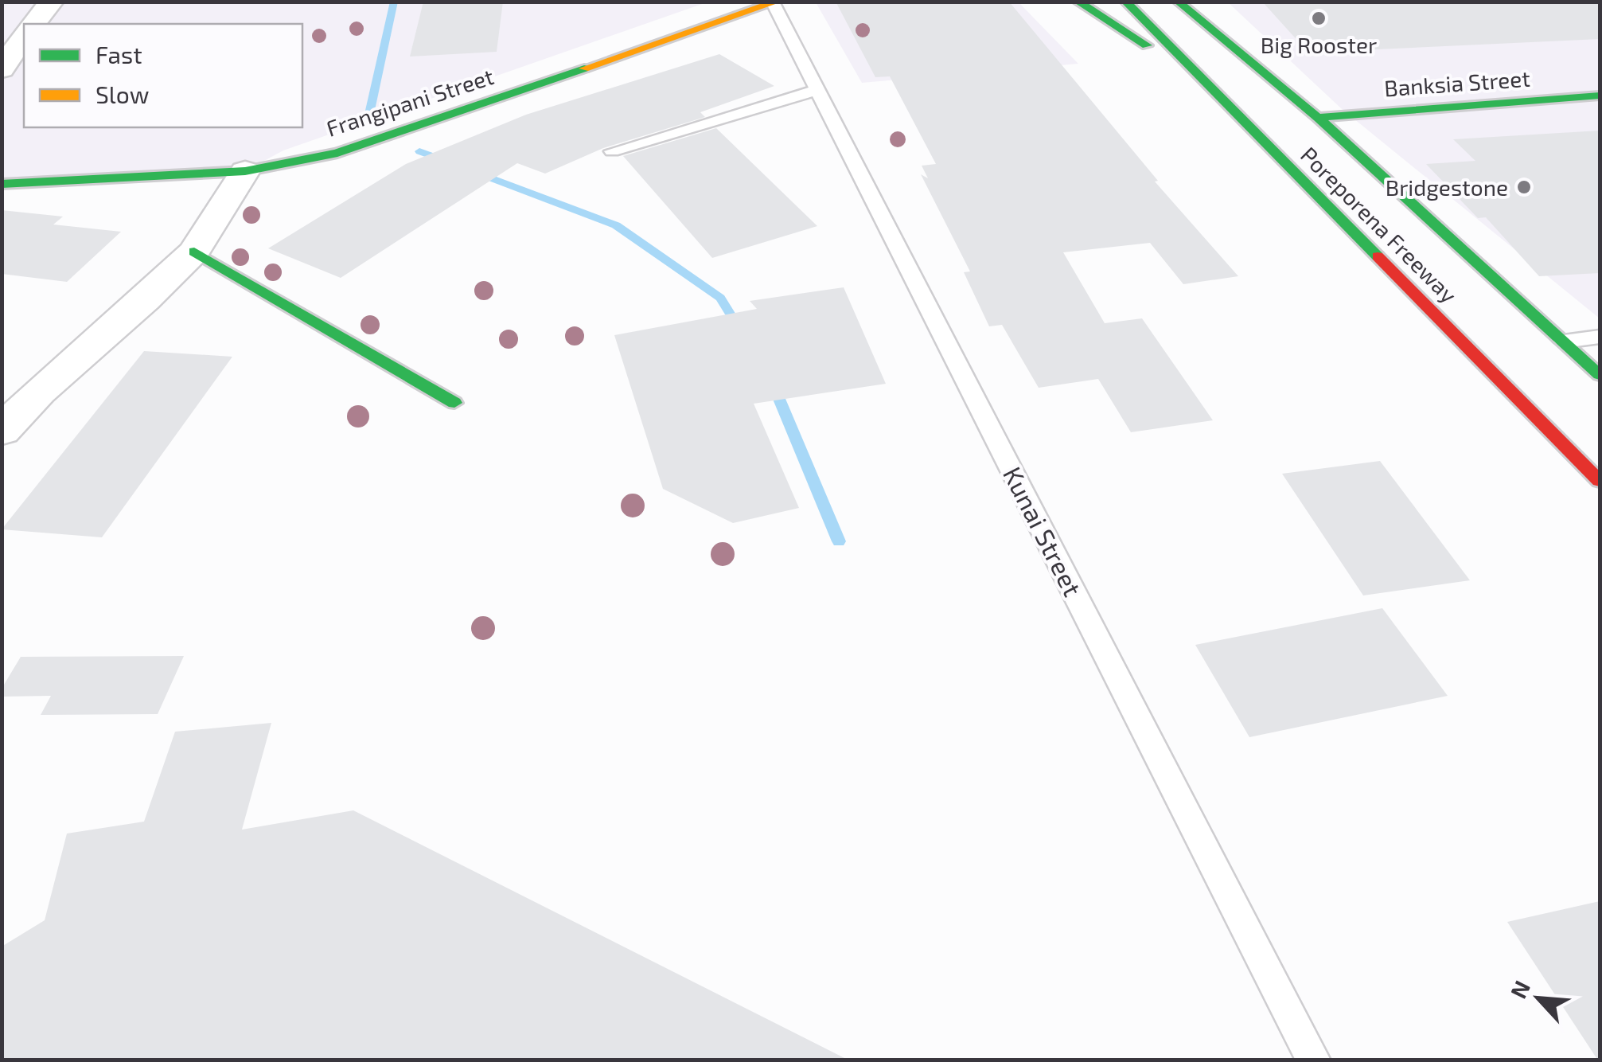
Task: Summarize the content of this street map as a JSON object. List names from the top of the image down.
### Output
{
  "streets": {
    "main road": ["Banksia Street", "Frangipani Street", "Poreporena Freeway"],
    "lane": ["Kunai Street"]
  },
  "crossings": [
    ["Banksia Street", "Poreporena Freeway"],
    ["Frangipani Street", "Kunai Street"]
  ],
  "places": ["Big Rooster", "Bridgestone"],
  "legend": ["Fast", "Slow"],
  "north": "top left"
}
